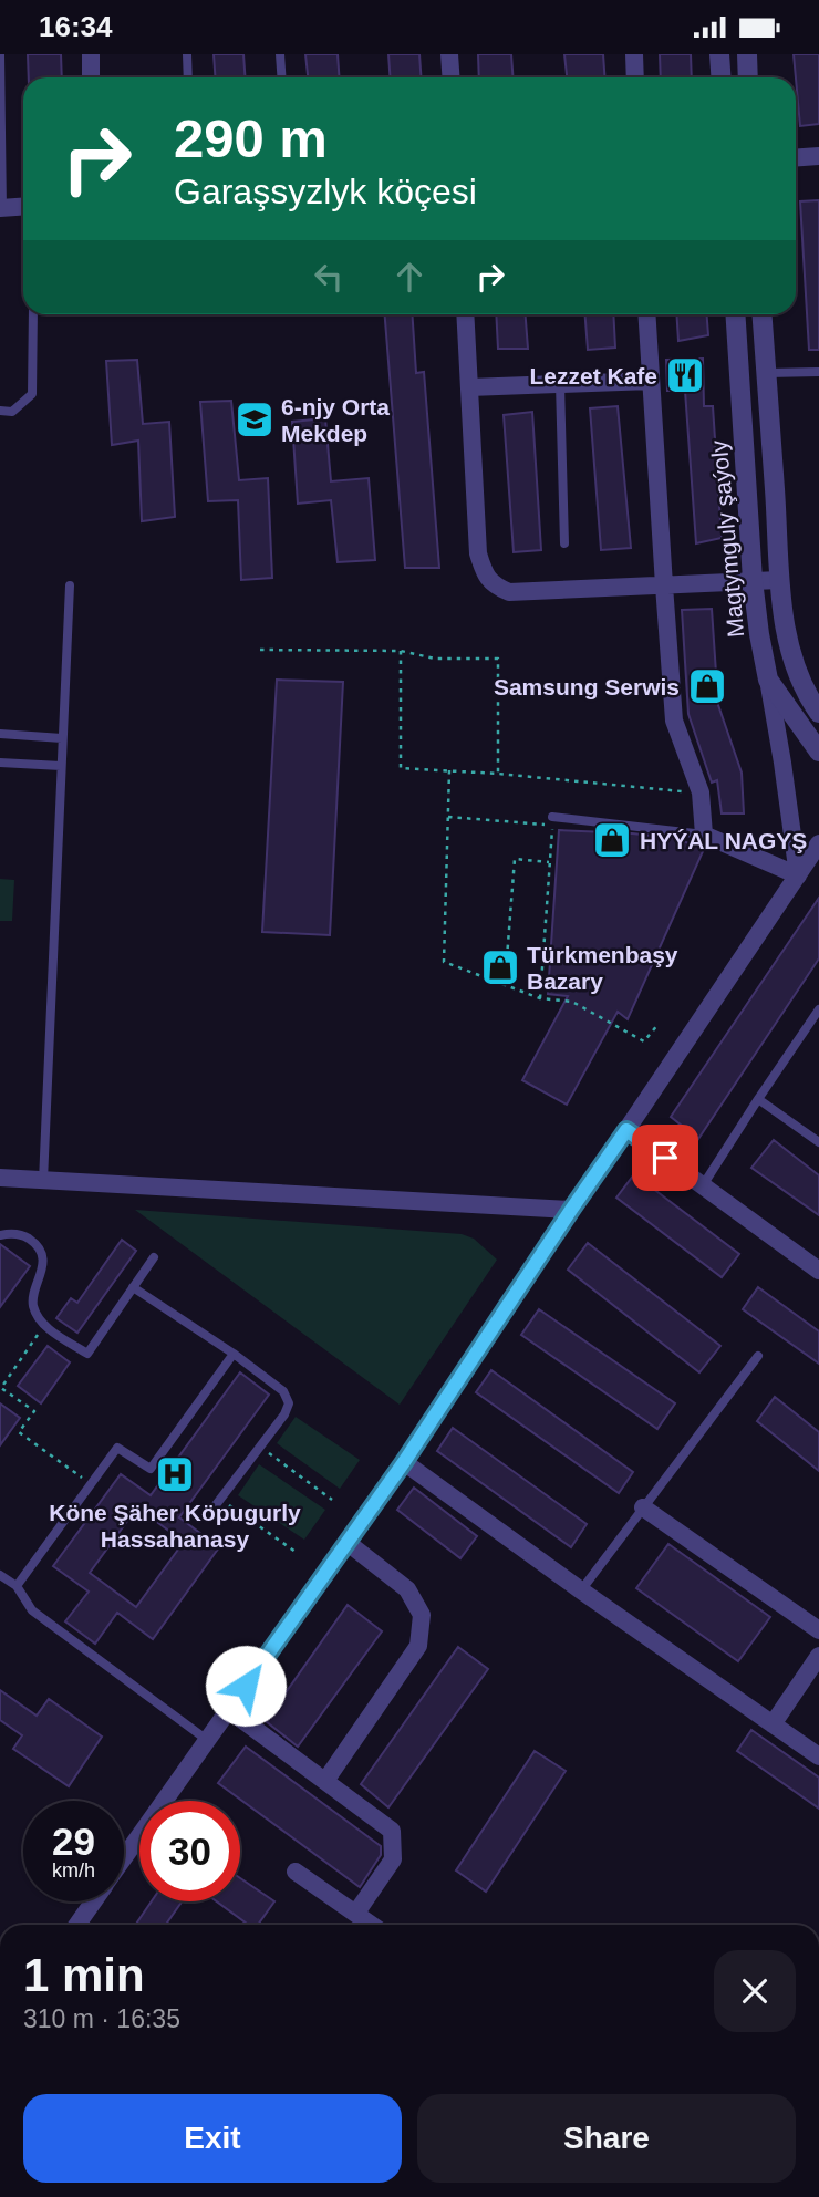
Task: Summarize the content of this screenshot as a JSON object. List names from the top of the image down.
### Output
{
  "streets": {
    "street": ["Magtymguly şaýoly"]
  },
  "places": {
    "restaurant": ["Lezzet Kafe"],
    "school or university": ["6-njy Orta Mekdep"],
    "shop": ["Samsung Serwis", "HYÝAL NAGYŞ", "Türkmenbaşy Bazary"],
    "hospital": ["Köne Şäher Köpugurly Hassahanasy"]
  },
  "page": {
    "status": "16:34",
    "turn": ["290 m", "Garaşsyzlyk köçesi"],
    "speed": "29 km/h",
    "limit": "30",
    "heading": ["1 min", "310 m · 16:35"],
    "buttons": ["Exit", "Share"]
  }
}
